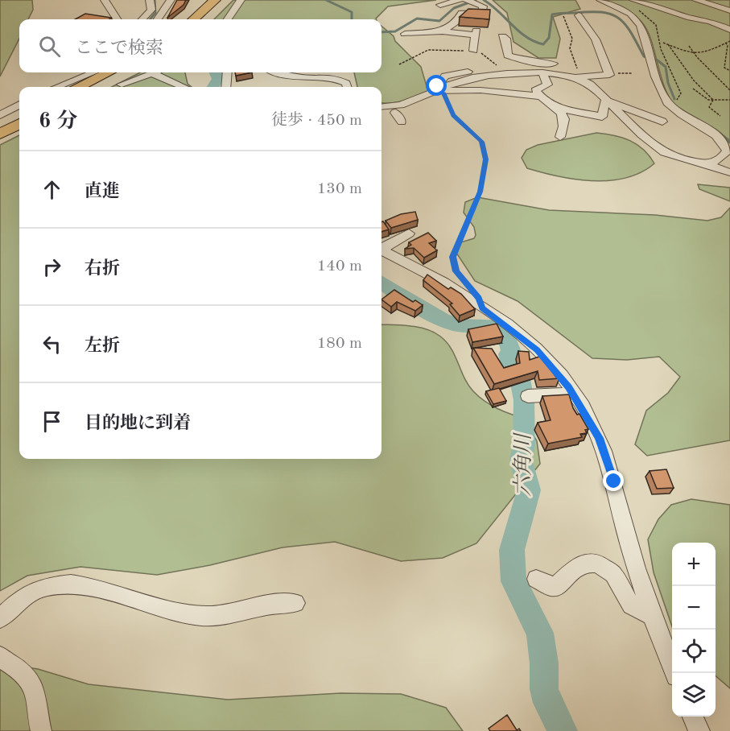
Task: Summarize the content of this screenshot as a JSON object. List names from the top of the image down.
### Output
{
  "water": ["六角川"],
  "page": {
    "search": "ここで検索",
    "heading": ["6 分", "徒歩 · 450 m"],
    "list": [
      ["直進", "130 m"],
      ["右折", "140 m"],
      ["左折", "180 m"],
      "目的地に到着"
    ],
    "map_buttons": ["+", "−"]
  }
}
